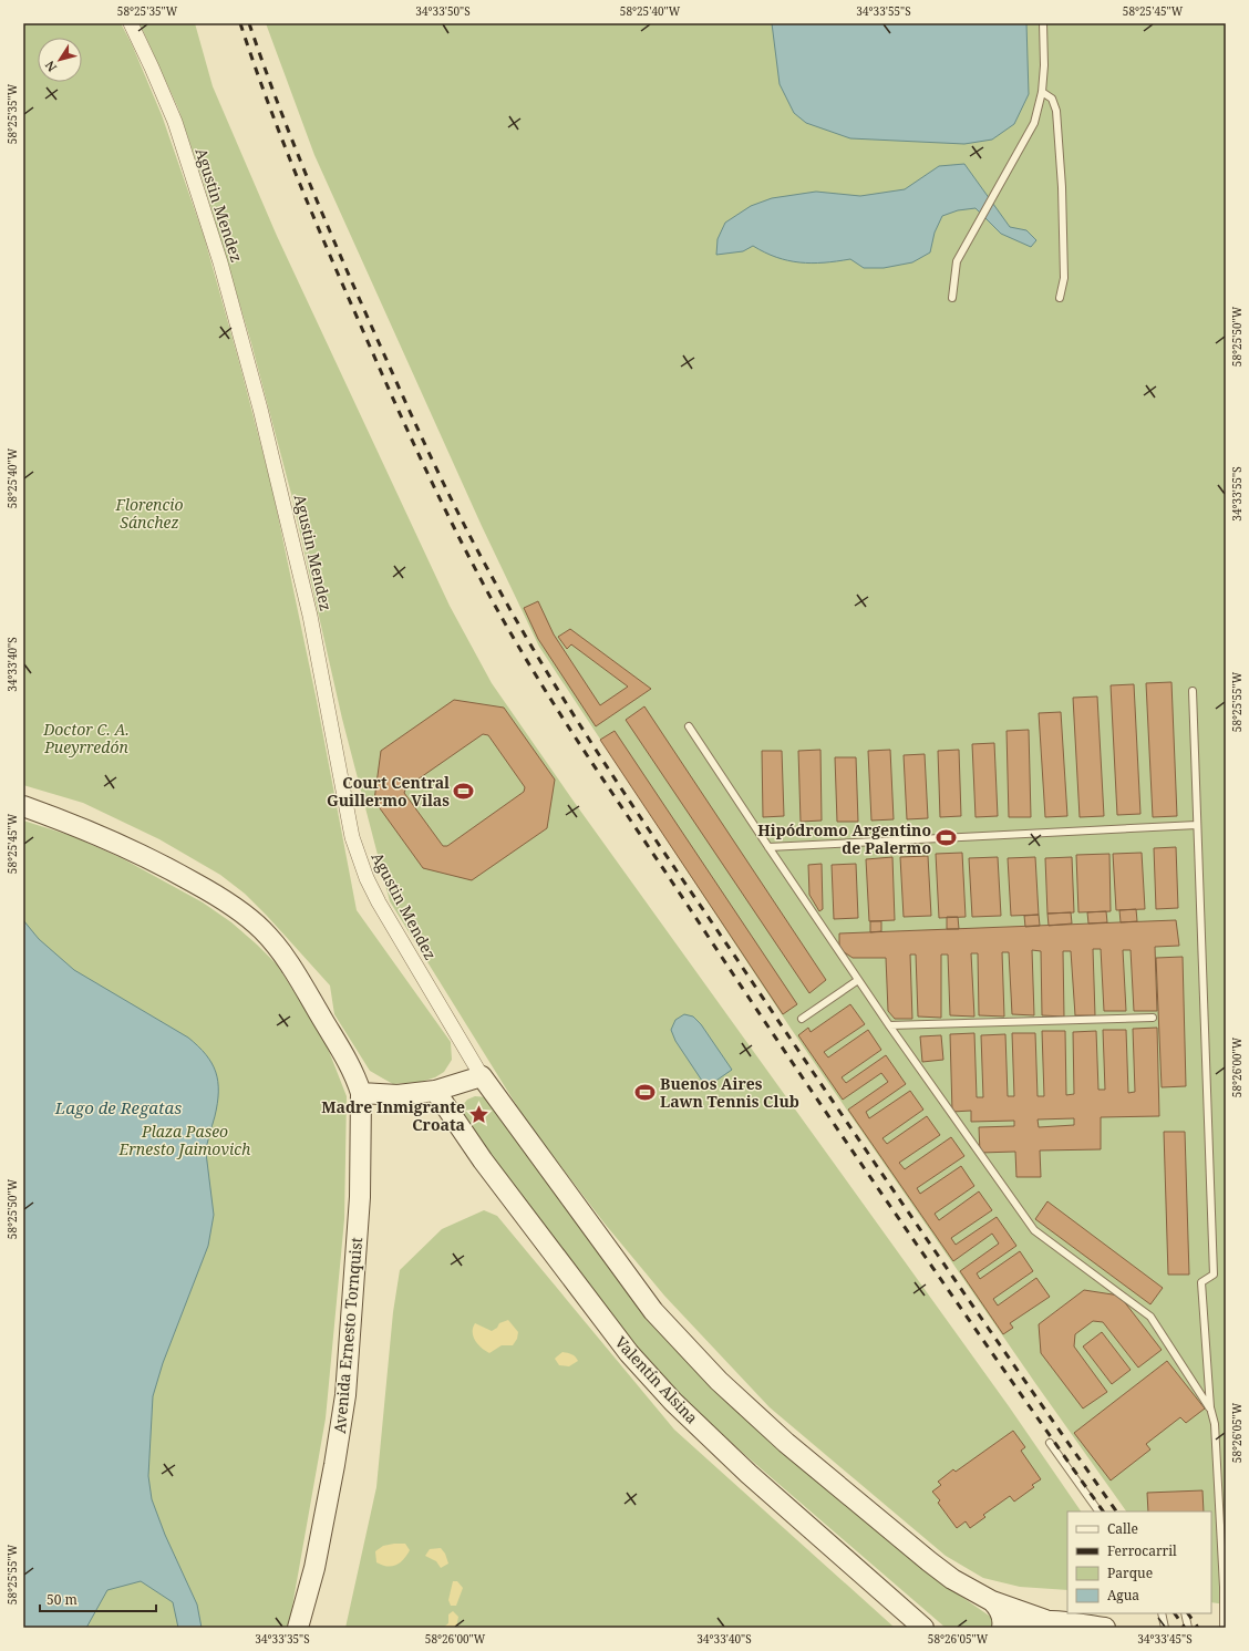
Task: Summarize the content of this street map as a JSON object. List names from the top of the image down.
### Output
{
  "streets": {
    "main road": ["Avenida Ernesto Tornquist", "Valentín Alsina"],
    "street": ["Agustin Mendez"]
  },
  "water": ["Lago de Regatas"],
  "parks": ["Florencio Sánchez", "Doctor C. A. Pueyrredón", "Plaza Paseo Ernesto Jaimovich"],
  "places": {
    "sports": ["Court Central Guillermo Vilas", "Hipódromo Argentino de Palermo", "Buenos Aires Lawn Tennis Club"],
    "place": ["Madre Inmigrante Croata"]
  },
  "legend": [
    "Calle",
    "Ferrocarril",
    "Parque",
    "Agua"
  ],
  "scale_bar": "50 m",
  "north": "bottom left",
  "coordinates": [
    "58°25'35\"W",
    "34°33'50\"S",
    "58°25'40\"W",
    "34°33'55\"S",
    "58°25'45\"W",
    "58°25'50\"W",
    "34°33'40\"S",
    "58°25'55\"W",
    "58°26'00\"W",
    "58°26'05\"W",
    "34°33'35\"S",
    "34°33'45\"S"
  ]
}
